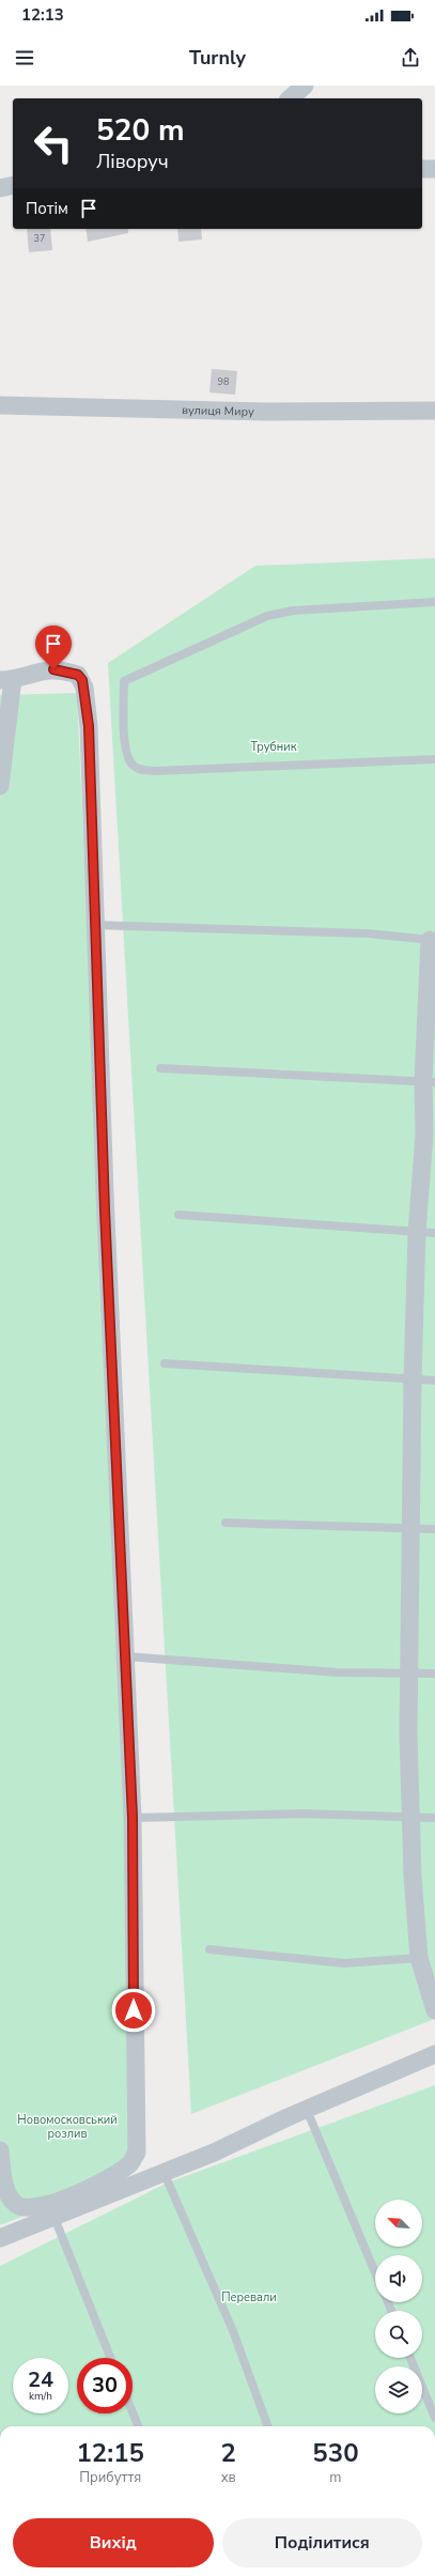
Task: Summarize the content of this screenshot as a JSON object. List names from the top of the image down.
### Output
{
  "streets": {
    "street": ["вулиця Миру"]
  },
  "parks": ["Трубник", "Новомосковський розлив", "Перевали"],
  "house_numbers": ["37", "98"],
  "north": "top left",
  "page": {
    "status": "12:13",
    "header": "Turnly",
    "turn": ["520 m", "Ліворуч"],
    "then": "Потім",
    "speed": "24 km/h",
    "limit": "30",
    "eta": [
      "12:15",
      "Прибуття",
      "2",
      "хв",
      "530",
      "m"
    ],
    "buttons": ["Вихід", "Поділитися"]
  }
}
